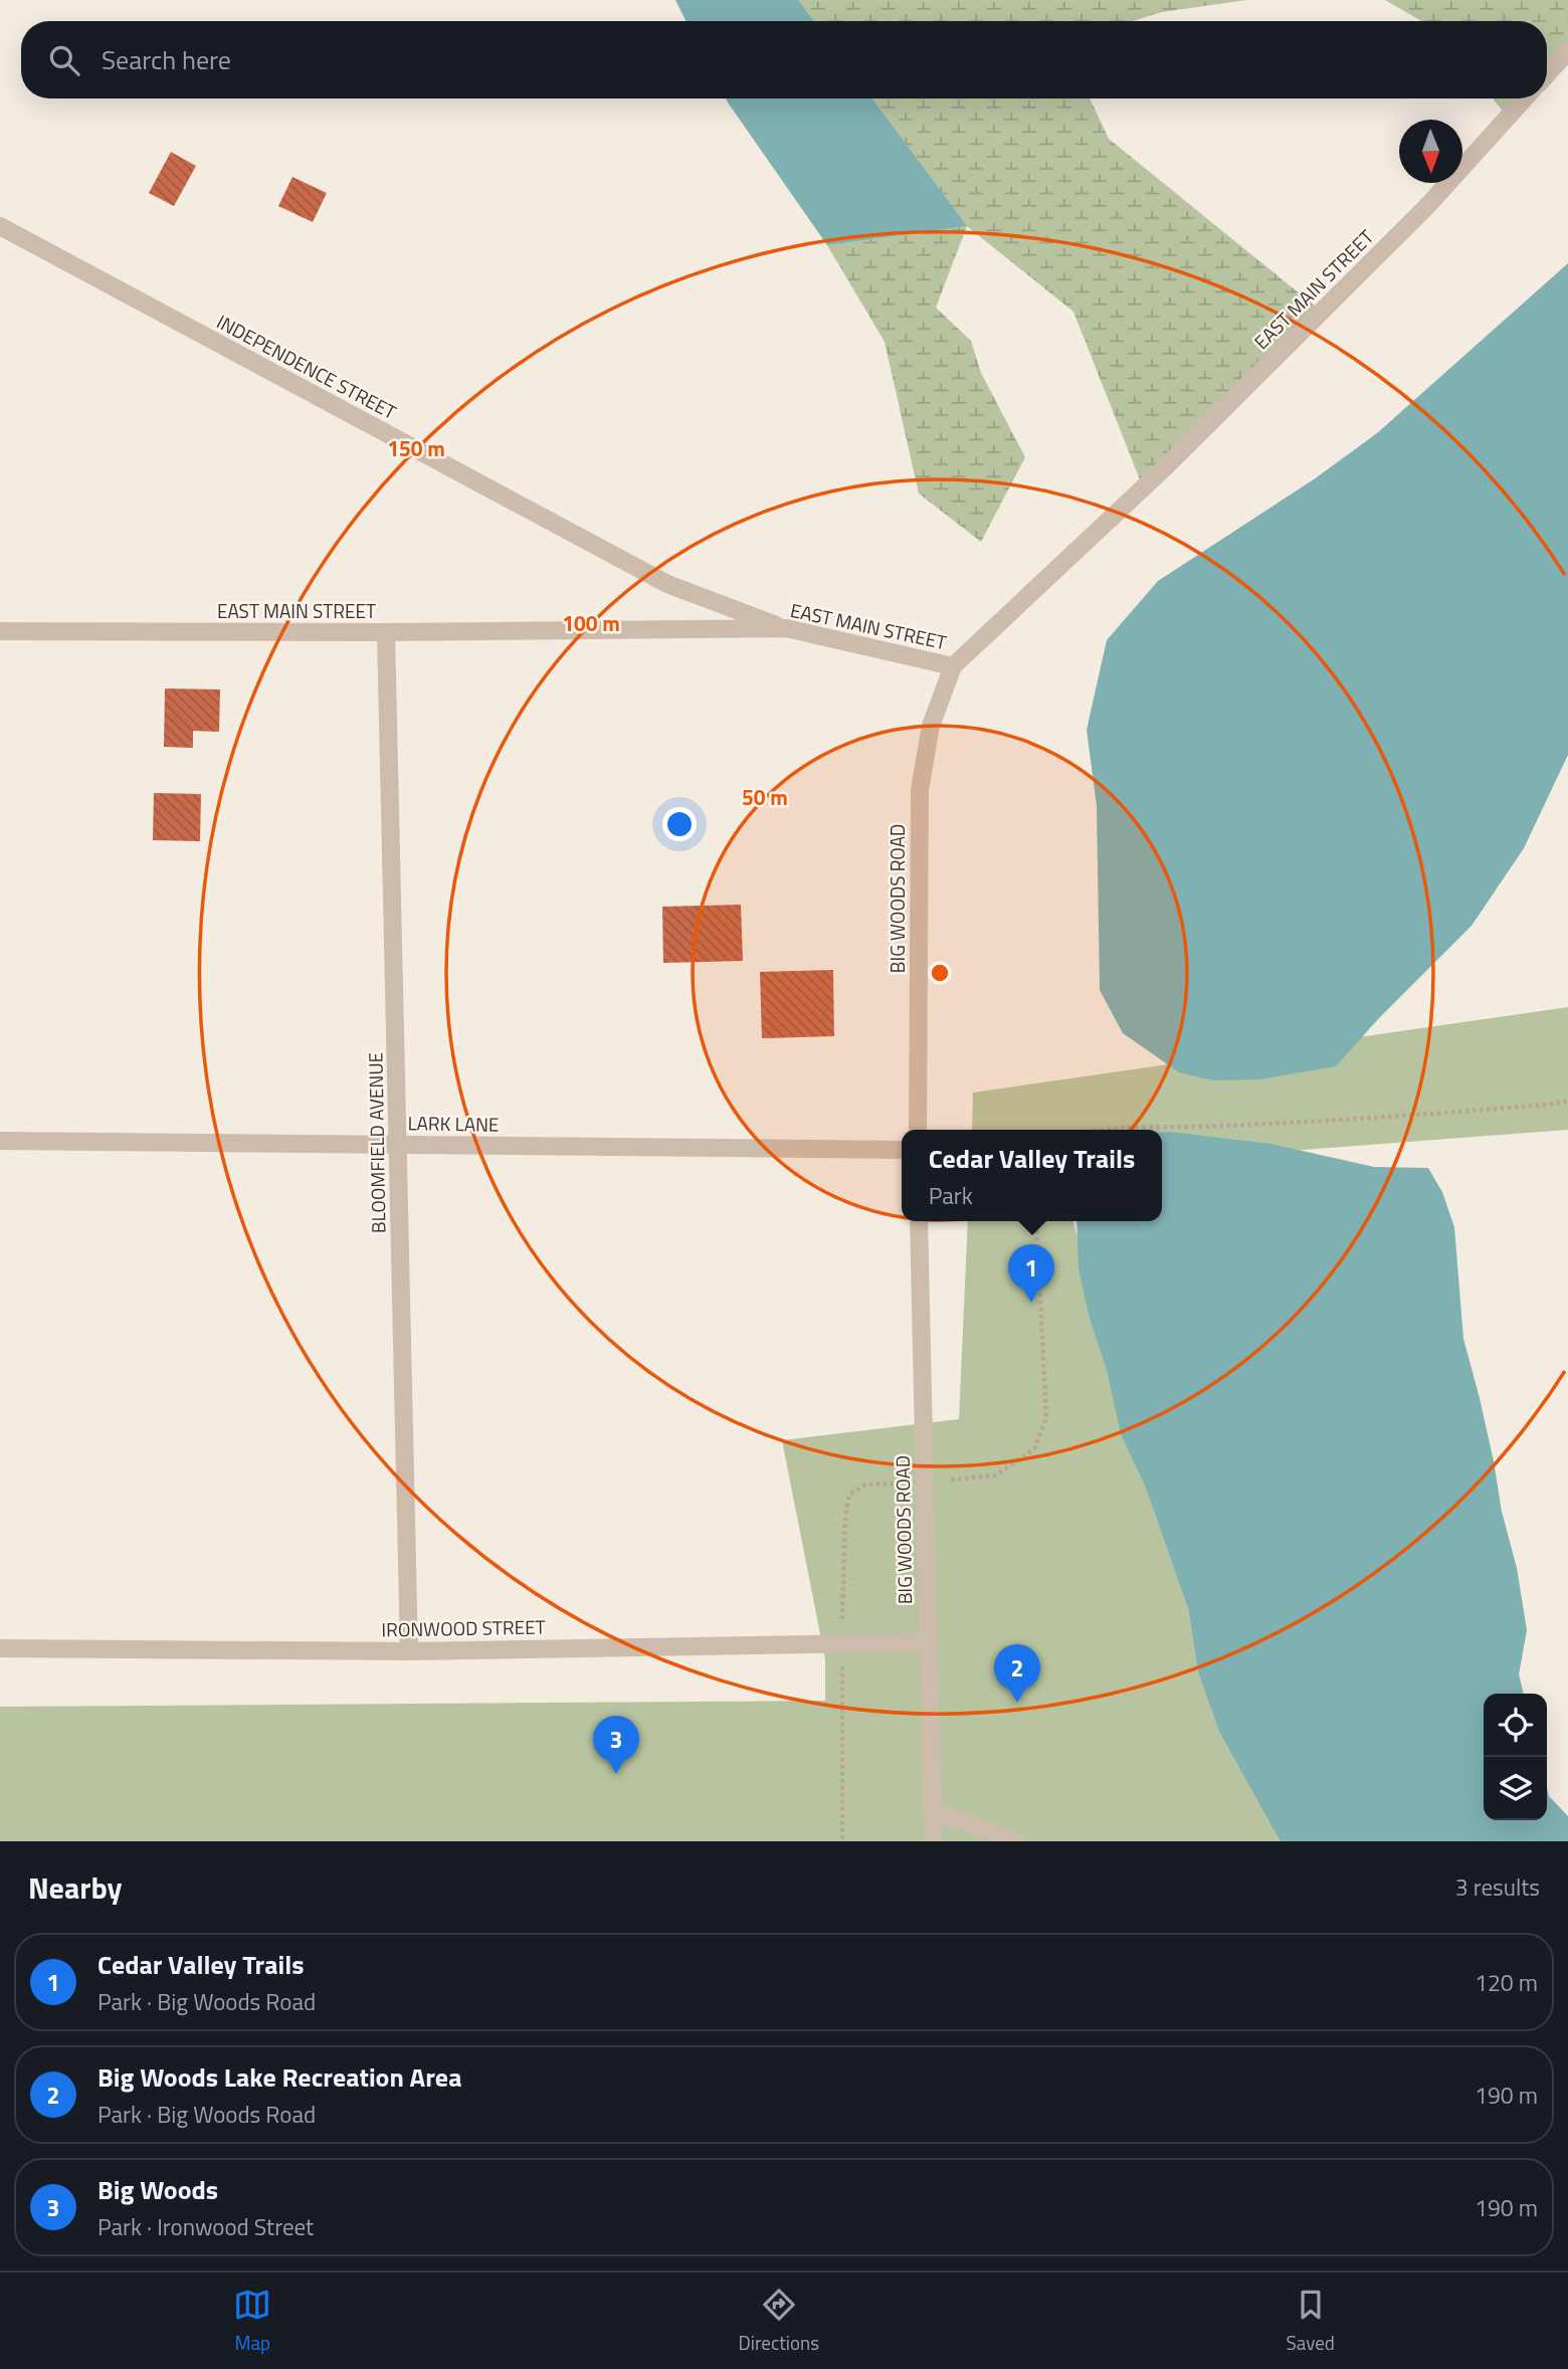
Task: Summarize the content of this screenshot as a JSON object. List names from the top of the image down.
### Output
{
  "streets": {
    "street": [
      "EAST MAIN STREET",
      "INDEPENDENCE STREET",
      "BIG WOODS ROAD",
      "LARK LANE",
      "BLOOMFIELD AVENUE",
      "IRONWOOD STREET"
    ]
  },
  "crossings": [
    ["EAST MAIN STREET", "INDEPENDENCE STREET"],
    ["EAST MAIN STREET", "BIG WOODS ROAD"],
    ["EAST MAIN STREET", "BLOOMFIELD AVENUE"],
    ["BIG WOODS ROAD", "IRONWOOD STREET"],
    ["LARK LANE", "BLOOMFIELD AVENUE"],
    ["BLOOMFIELD AVENUE", "IRONWOOD STREET"]
  ],
  "north": "bottom",
  "page": {
    "search": "Search here",
    "popup": ["Cedar Valley Trails", "Park"],
    "pins": ["1", "2", "3"],
    "heading": ["Nearby", "3 results"],
    "list": [
      {
        "mark": "1",
        "name": "Cedar Valley Trails",
        "note": "Park · Big Woods Road",
        "value": "120 m"
      },
      {
        "mark": "2",
        "name": "Big Woods Lake Recreation Area",
        "note": "Park · Big Woods Road",
        "value": "190 m"
      },
      {
        "mark": "3",
        "name": "Big Woods",
        "note": "Park · Ironwood Street",
        "value": "190 m"
      }
    ],
    "nav": ["Map", "Directions", "Saved"]
  },
  "rings": ["150 m", "100 m", "50 m"]
}
